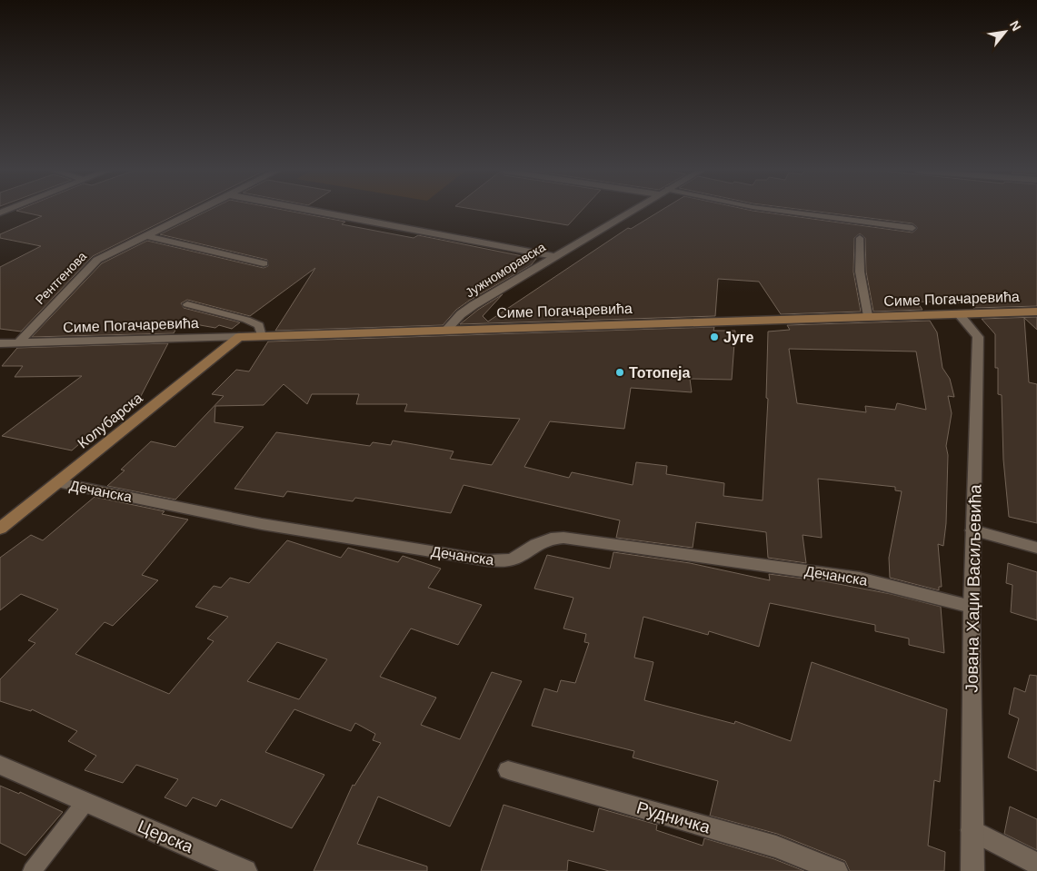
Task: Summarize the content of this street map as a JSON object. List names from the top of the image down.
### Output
{
  "streets": {
    "main road": ["Симе Погачаревића", "Колубарска"],
    "street": [
      "Јужноморавска",
      "Рентгенова",
      "Дечанска",
      "Јована Хаџи Васиљевића",
      "Рудничка",
      "Церска"
    ]
  },
  "crossings": [
    ["Јужноморавска", "Симе Погачаревића"],
    ["Рентгенова", "Симе Погачаревића"],
    ["Симе Погачаревића", "Колубарска"],
    ["Симе Погачаревића", "Јована Хаџи Васиљевића"],
    ["Колубарска", "Дечанска"],
    ["Дечанска", "Јована Хаџи Васиљевића"]
  ],
  "places": ["Југе", "Тотопеја"],
  "north": "top right"
}
